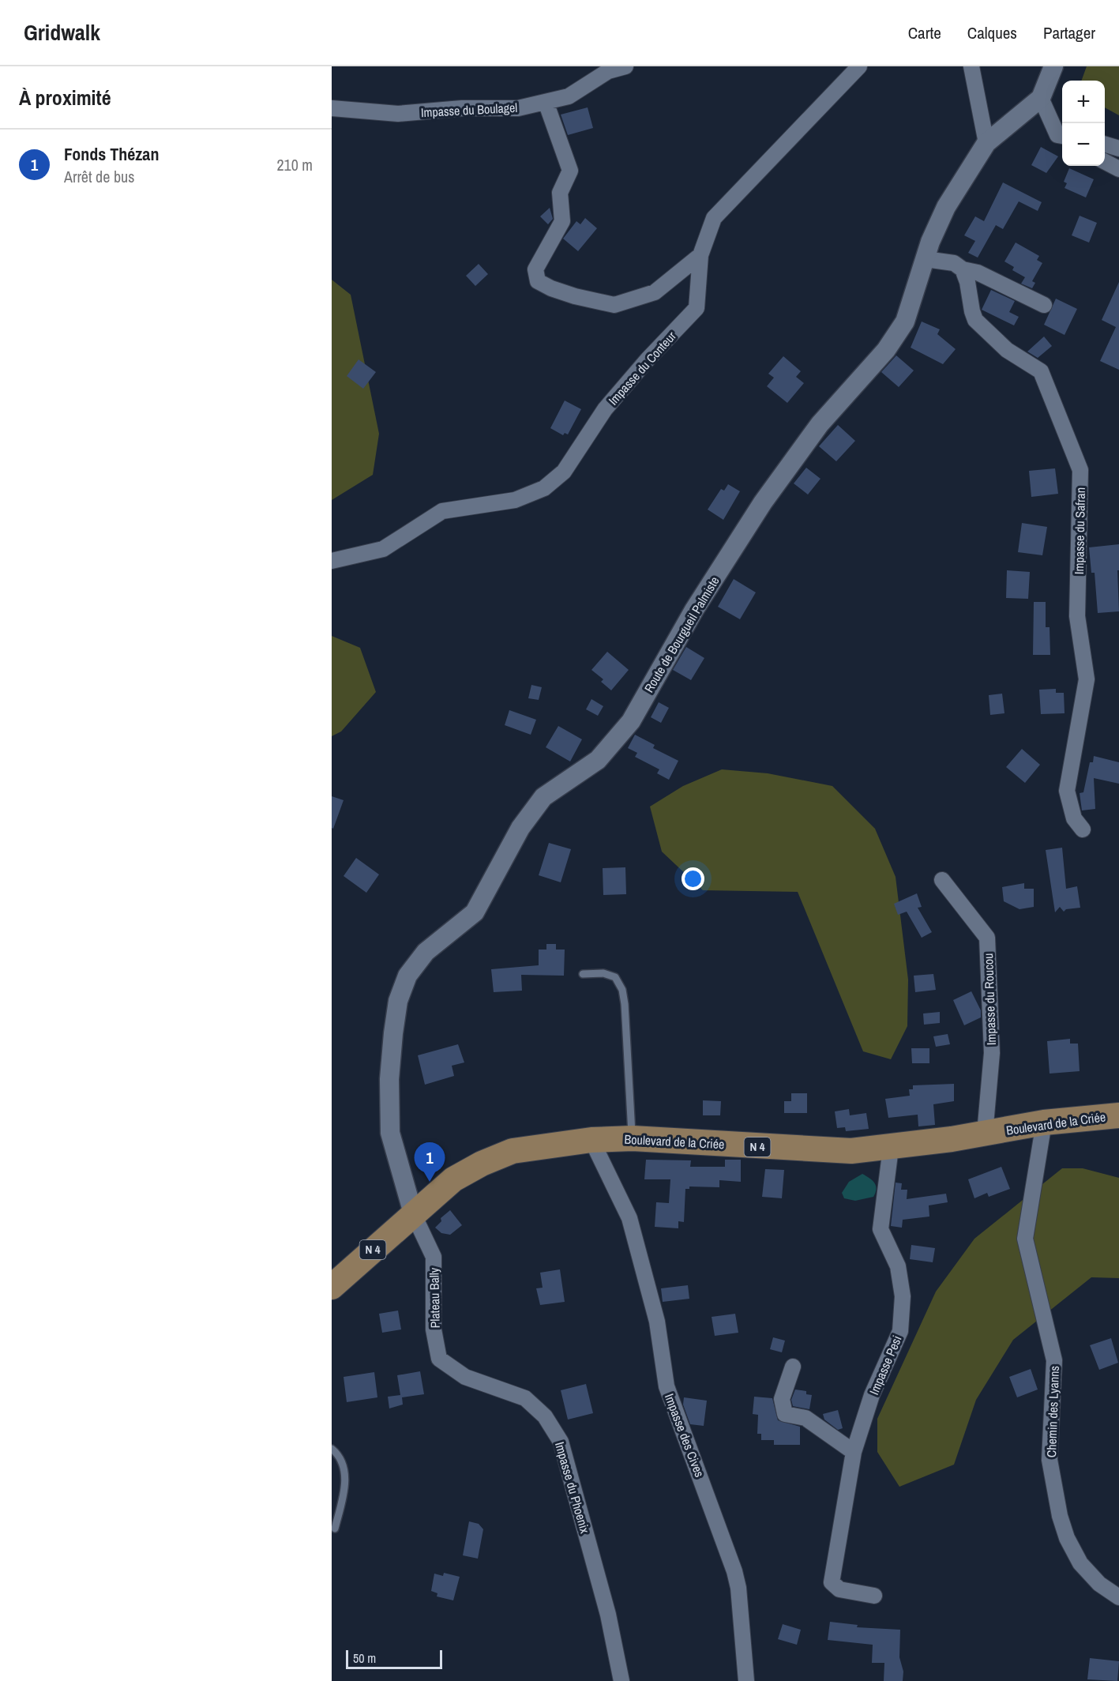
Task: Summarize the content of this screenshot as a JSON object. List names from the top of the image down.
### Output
{
  "streets": {
    "main road": ["Boulevard de la Criée", "N 4"],
    "street": [
      "Impasse du Boulagel",
      "Impasse du Conteur",
      "Impasse du Safran",
      "Route de Bourgueil Palmiste",
      "Impasse du Roucou",
      "Plateau Bally",
      "Impasse Pesi",
      "Chemin des Lyanns",
      "Impasse des Cives",
      "Impasse du Phoenix"
    ]
  },
  "crossings": [
    ["Route de Bourgueil Palmiste", "Boulevard de la Criée"],
    ["Route de Bourgueil Palmiste", "Plateau Bally"],
    ["Impasse du Roucou", "Boulevard de la Criée"],
    ["Boulevard de la Criée", "Plateau Bally"],
    ["Boulevard de la Criée", "Impasse Pesi"],
    ["Boulevard de la Criée", "Chemin des Lyanns"],
    ["Boulevard de la Criée", "Impasse des Cives"],
    ["Plateau Bally", "Impasse du Phoenix"]
  ],
  "scale_bar": "50 m",
  "page": {
    "header": "Gridwalk",
    "nav": ["Carte", "Calques", "Partager"],
    "heading": "À proximité",
    "map_buttons": ["+", "−"],
    "list": [
      {
        "mark": "1",
        "name": "Fonds Thézan",
        "note": "Arrêt de bus",
        "value": "210 m"
      }
    ],
    "pins": "1",
    "scale": "50 m"
  }
}
